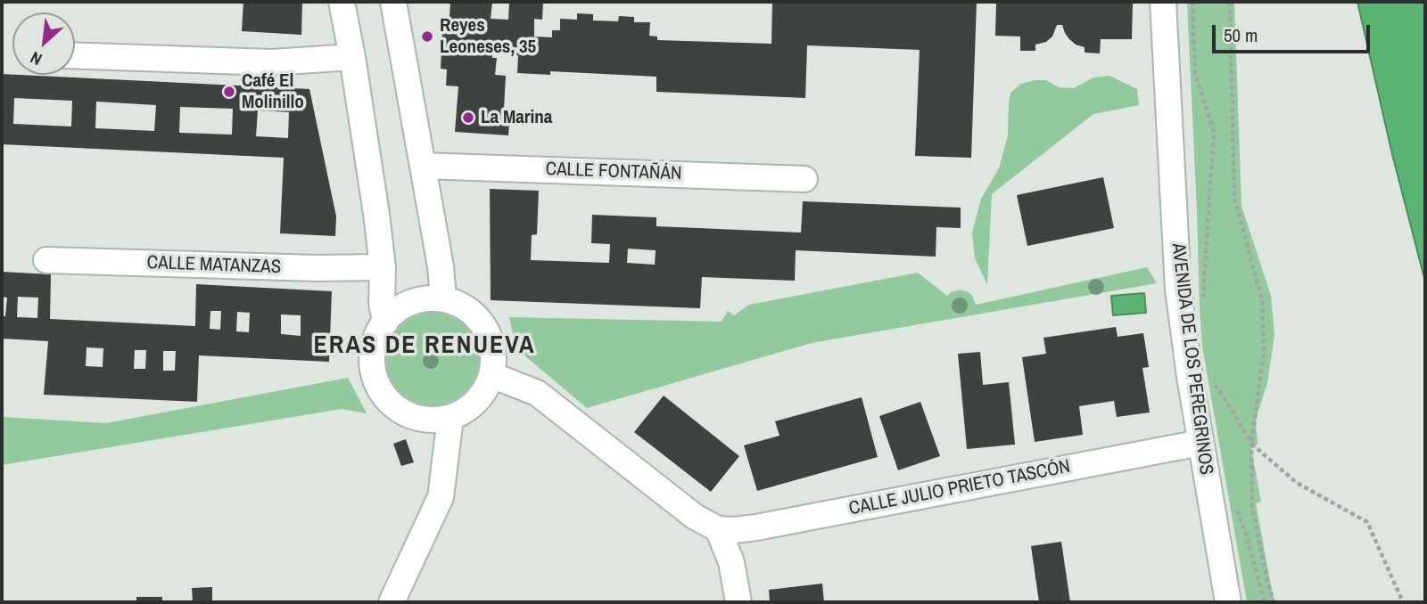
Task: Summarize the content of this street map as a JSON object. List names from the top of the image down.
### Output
{
  "streets": {
    "street": [
      "CALLE FONTAÑÁN",
      "CALLE MATANZAS",
      "AVENIDA DE LOS PEREGRINOS",
      "CALLE JULIO PRIETO TASCÓN"
    ]
  },
  "crossings": [
    ["AVENIDA DE LOS PEREGRINOS", "CALLE JULIO PRIETO TASCÓN"]
  ],
  "districts": ["ERAS DE RENUEVA"],
  "places": ["Reyes Leoneses, 35", "Café El Molinillo", "La Marina"],
  "scale_bar": "50 m",
  "north": "bottom left"
}
